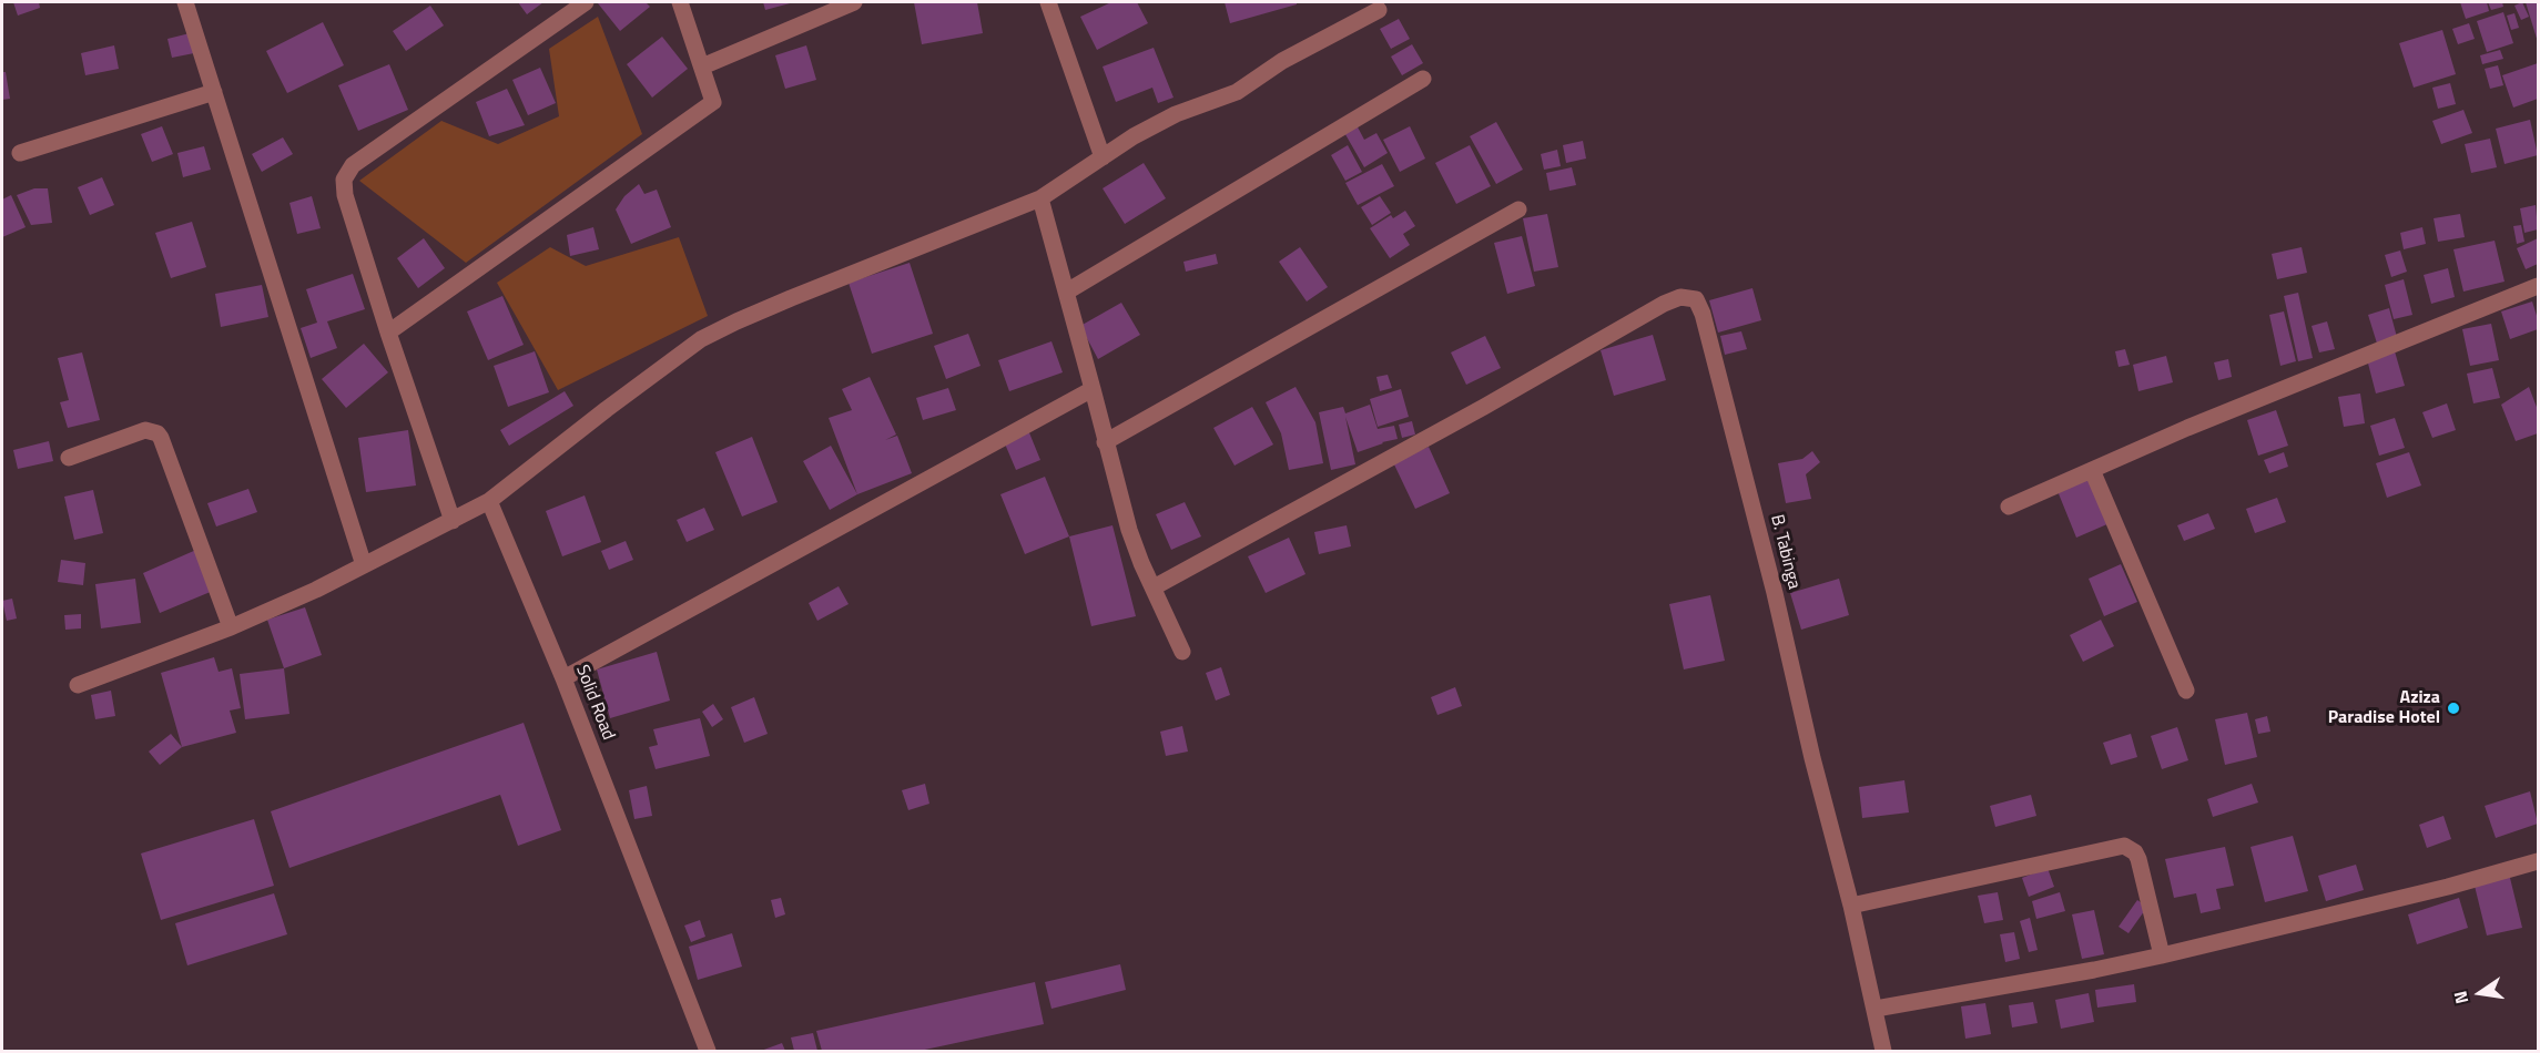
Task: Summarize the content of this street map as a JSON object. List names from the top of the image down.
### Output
{
  "streets": {
    "street": ["B. Tabinga", "Solid Road"]
  },
  "places": ["Aziza Paradise Hotel"],
  "north": "left"
}
